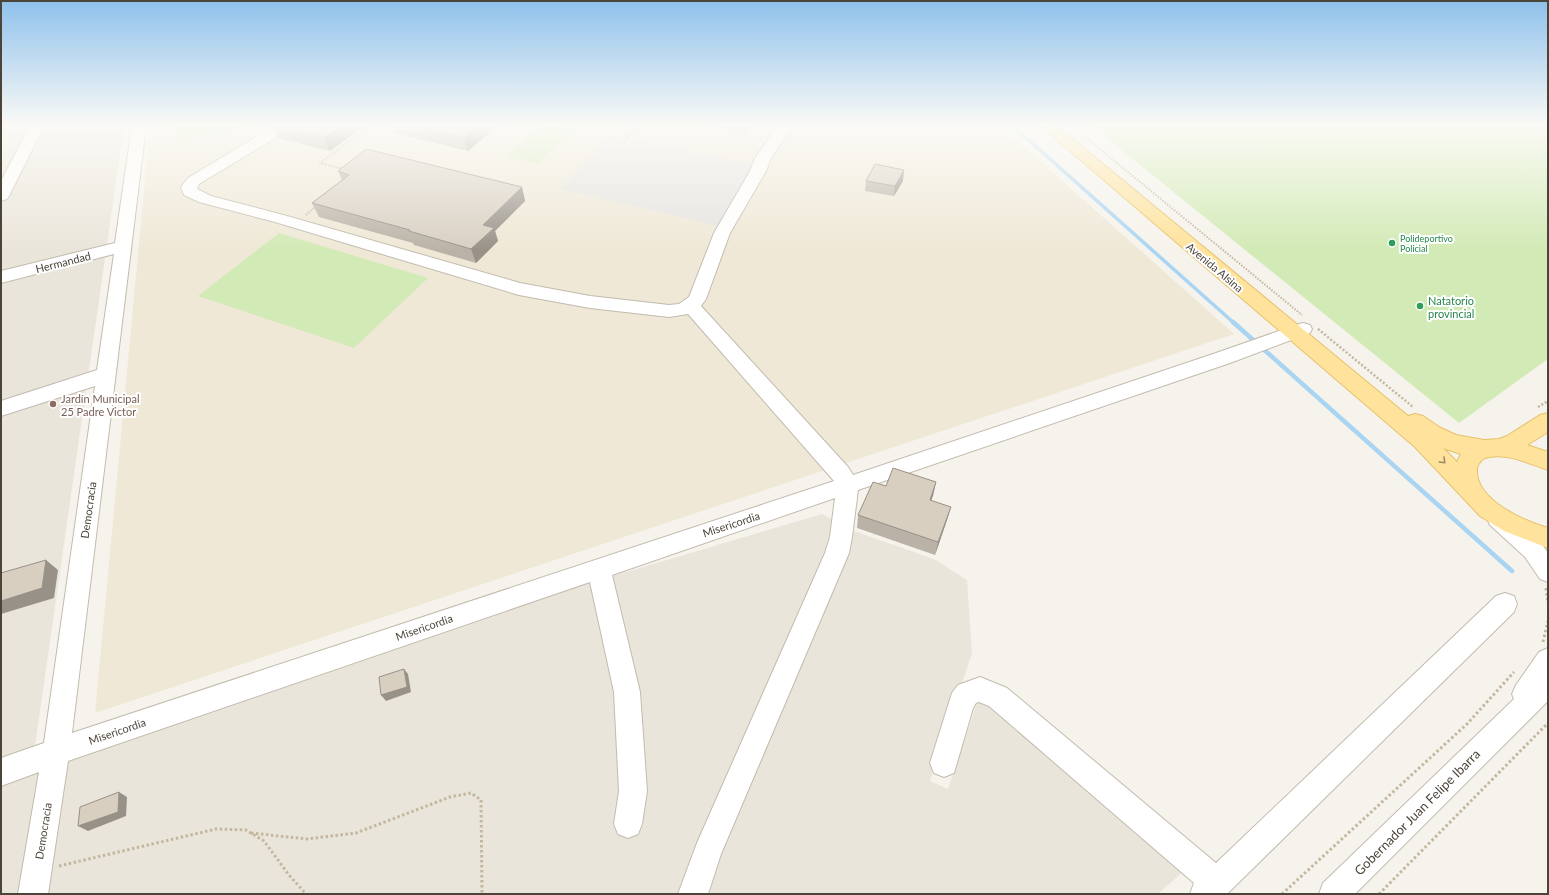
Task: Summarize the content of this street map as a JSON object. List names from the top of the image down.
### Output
{
  "streets": {
    "main road": ["Avenida Alsina"],
    "street": [
      "Hermandad",
      "Democracia",
      "Misericordia",
      "Gobernador Juan Felipe Ibarra"
    ]
  },
  "crossings": [
    ["Hermandad", "Democracia"],
    ["Avenida Alsina", "Misericordia"],
    ["Democracia", "Misericordia"]
  ],
  "places": ["Polideportivo Policial", "Natatorio provincial", "Jardín Municipal 25 Padre Victor"]
}
